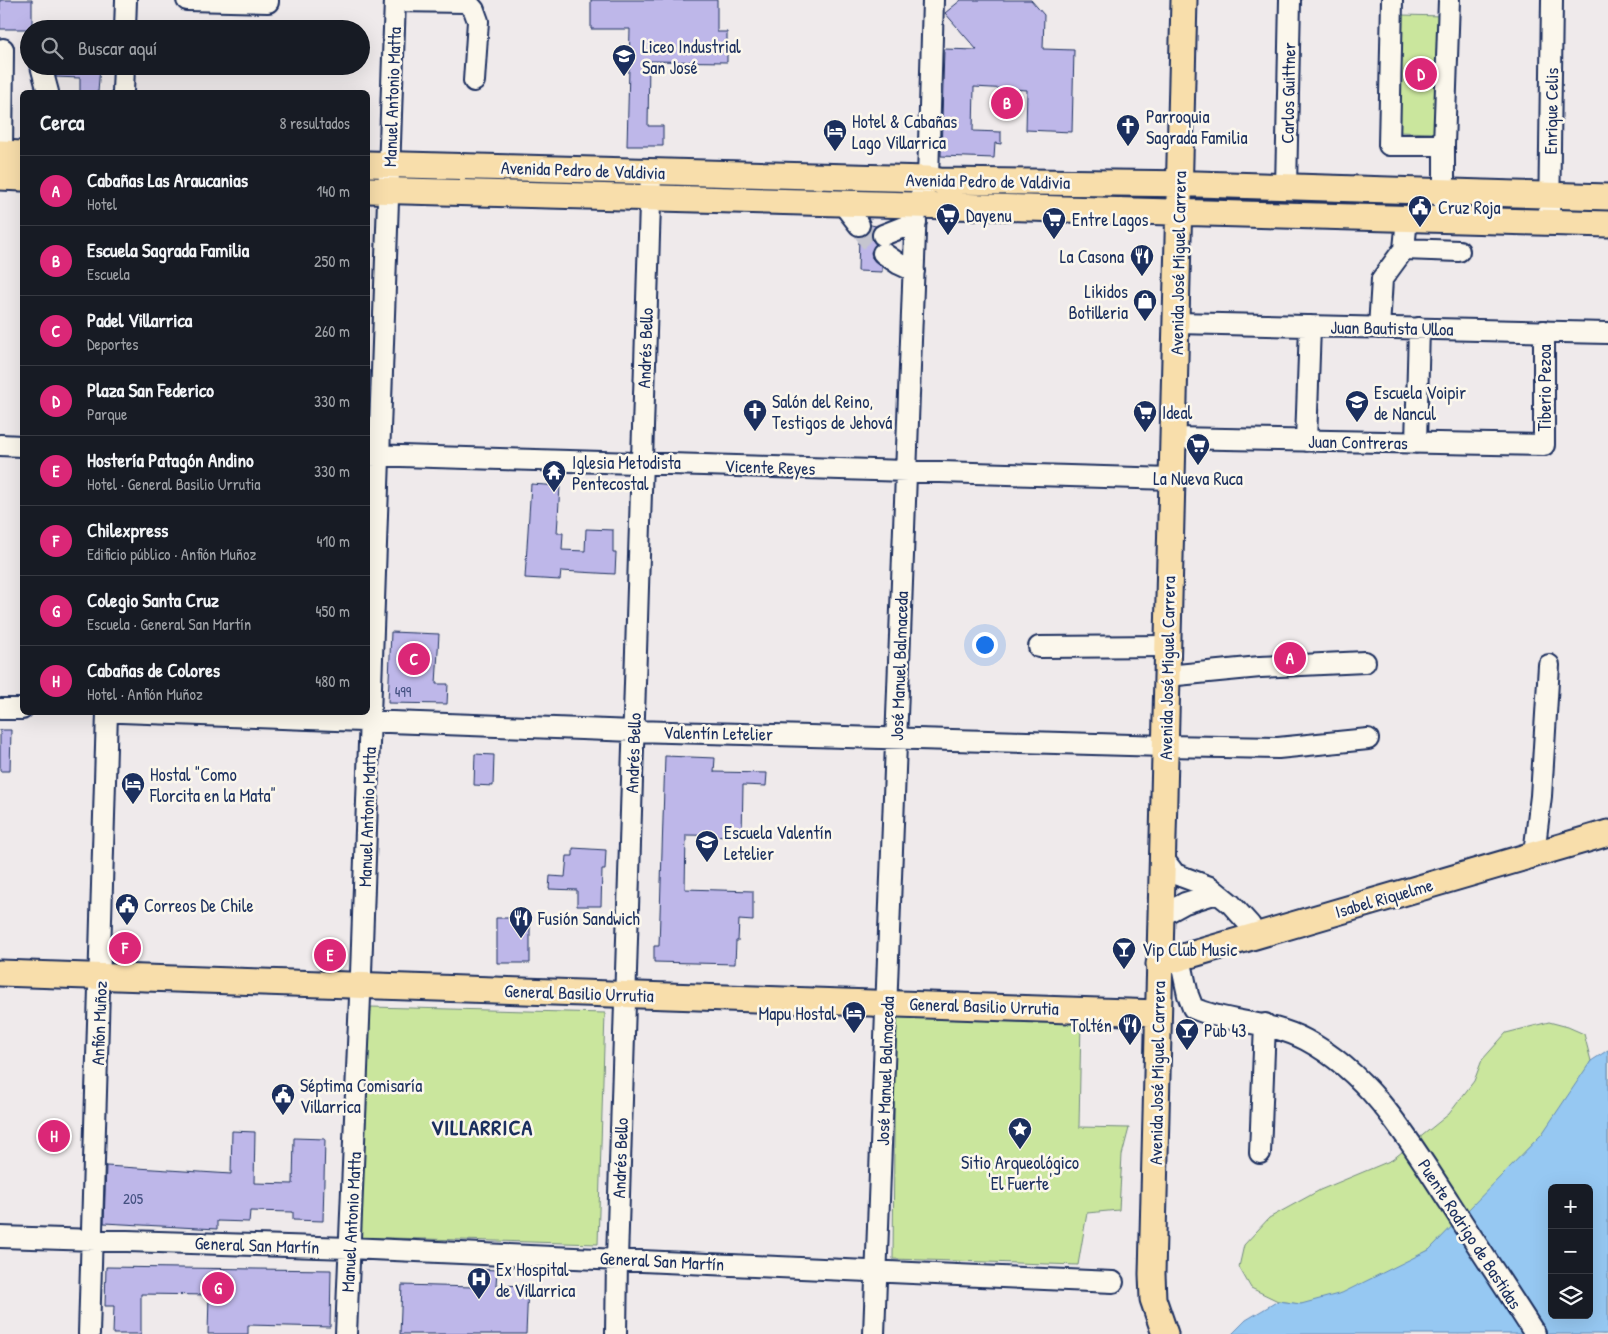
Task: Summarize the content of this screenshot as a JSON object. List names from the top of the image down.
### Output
{
  "streets": {
    "main road": [
      "Avenida Pedro de Valdivia",
      "Avenida José Miguel Carrera",
      "Isabel Riquelme",
      "General Basilio Urrutia"
    ],
    "street": [
      "Carlos Guittner",
      "Manuel Antonio Matta",
      "Enrique Celis",
      "Juan Bautista Ulloa",
      "Andrés Bello",
      "Tiberio Pezoa",
      "Juan Contreras",
      "Vicente Reyes",
      "José Manuel Balmaceda",
      "Valentín Letelier",
      "Anfión Muñoz",
      "Puente Rodrigo de Bastidas",
      "General San Martín"
    ]
  },
  "crossings": [
    ["Carlos Guittner", "Avenida Pedro de Valdivia"],
    ["Manuel Antonio Matta", "Avenida Pedro de Valdivia"],
    ["Manuel Antonio Matta", "Vicente Reyes"],
    ["Manuel Antonio Matta", "Valentín Letelier"],
    ["Manuel Antonio Matta", "General Basilio Urrutia"],
    ["Manuel Antonio Matta", "General San Martín"],
    ["Enrique Celis", "Avenida Pedro de Valdivia"],
    ["Avenida Pedro de Valdivia", "Avenida José Miguel Carrera"],
    ["Avenida Pedro de Valdivia", "Andrés Bello"],
    ["Avenida Pedro de Valdivia", "José Manuel Balmaceda"],
    ["Avenida José Miguel Carrera", "Juan Bautista Ulloa"],
    ["Avenida José Miguel Carrera", "Juan Contreras"],
    ["Avenida José Miguel Carrera", "Vicente Reyes"],
    ["Avenida José Miguel Carrera", "Valentín Letelier"],
    ["Avenida José Miguel Carrera", "Isabel Riquelme"],
    ["Avenida José Miguel Carrera", "General Basilio Urrutia"],
    ["Juan Bautista Ulloa", "Tiberio Pezoa"],
    ["Andrés Bello", "Vicente Reyes"],
    ["Andrés Bello", "Valentín Letelier"],
    ["Andrés Bello", "General Basilio Urrutia"],
    ["Andrés Bello", "General San Martín"],
    ["Tiberio Pezoa", "Juan Contreras"],
    ["Vicente Reyes", "José Manuel Balmaceda"],
    ["José Manuel Balmaceda", "Valentín Letelier"],
    ["José Manuel Balmaceda", "General Basilio Urrutia"],
    ["José Manuel Balmaceda", "General San Martín"],
    ["General Basilio Urrutia", "Anfión Muñoz"],
    ["Anfión Muñoz", "General San Martín"]
  ],
  "districts": ["VILLARRICA"],
  "places": {
    "school or university": ["Liceo Industrial San José", "Escuela Voipir de Nancul", "Escuela Valentín Letelier"],
    "church": ["Parroquia Sagrada Familia", "Salón del Reino, Testigos de Jehová"],
    "hotel": ["Hotel & Cabañas Lago Villarrica", "Hostal \"Como Florcita en la Mata\"", "Mapu Hostal"],
    "public building": ["Cruz Roja", "Correos De Chile", "Séptima Comisaría Villarrica"],
    "supermarket": [
      "Dayenu",
      "Entre Lagos",
      "Ideal",
      "La Nueva Ruca"
    ],
    "restaurant": ["La Casona", "Fusión Sandwich", "Toltén"],
    "shop": ["Likidos Botilleria"],
    "temple": ["Iglesia Metodista Pentecostal"],
    "bar": ["Vip Club Music", "Pub 43"],
    "place": ["Sitio Arqueológico 'El Fuerte'"],
    "hospital": ["Ex Hospital de Villarrica"]
  },
  "house_numbers": ["499", "205"],
  "page": {
    "search": "Buscar aquí",
    "pins": [
      "D",
      "B",
      "A",
      "C",
      "F",
      "E",
      "H",
      "G"
    ],
    "heading": ["Cerca", "8 resultados"],
    "list": [
      {
        "mark": "A",
        "name": "Cabañas Las Araucanias",
        "note": "Hotel",
        "value": "140 m"
      },
      {
        "mark": "B",
        "name": "Escuela Sagrada Familia",
        "note": "Escuela",
        "value": "250 m"
      },
      {
        "mark": "C",
        "name": "Padel Villarrica",
        "note": "Deportes",
        "value": "260 m"
      },
      {
        "mark": "D",
        "name": "Plaza San Federico",
        "note": "Parque",
        "value": "330 m"
      },
      {
        "mark": "E",
        "name": "Hostería Patagón Andino",
        "note": "Hotel · General Basilio Urrutia",
        "value": "330 m"
      },
      {
        "mark": "F",
        "name": "Chilexpress",
        "note": "Edificio público · Anfión Muñoz",
        "value": "410 m"
      },
      {
        "mark": "G",
        "name": "Colegio Santa Cruz",
        "note": "Escuela · General San Martín",
        "value": "450 m"
      },
      {
        "mark": "H",
        "name": "Cabañas de Colores",
        "note": "Hotel · Anfión Muñoz",
        "value": "480 m"
      }
    ],
    "map_buttons": ["+", "−"]
  }
}
